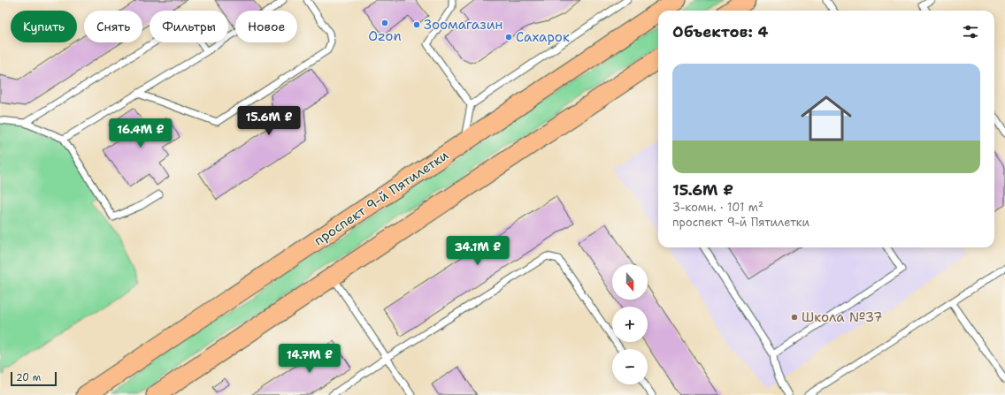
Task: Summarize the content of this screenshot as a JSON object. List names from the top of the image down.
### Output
{
  "streets": {
    "main road": ["проспект 9-й Пятилетки"]
  },
  "places": [
    "Ozon",
    "Зоомагазин",
    "Сахарок",
    "Школа №37"
  ],
  "scale_bar": "20 m",
  "north": "bottom",
  "page": {
    "chip": [
      "Купить",
      "Снять",
      "Фильтры",
      "Новое"
    ],
    "heading": "Объектов: 4",
    "list": [
      {
        "name": "15.6M ₽",
        "note": "3-комн. · 101 m² · проспект 9-й Пятилетки"
      }
    ],
    "price": [
      "15.6M ₽",
      "16.4M ₽",
      "34.1M ₽",
      "14.7M ₽"
    ],
    "map_buttons": ["+", "−"],
    "scale": "20 m"
  }
}
